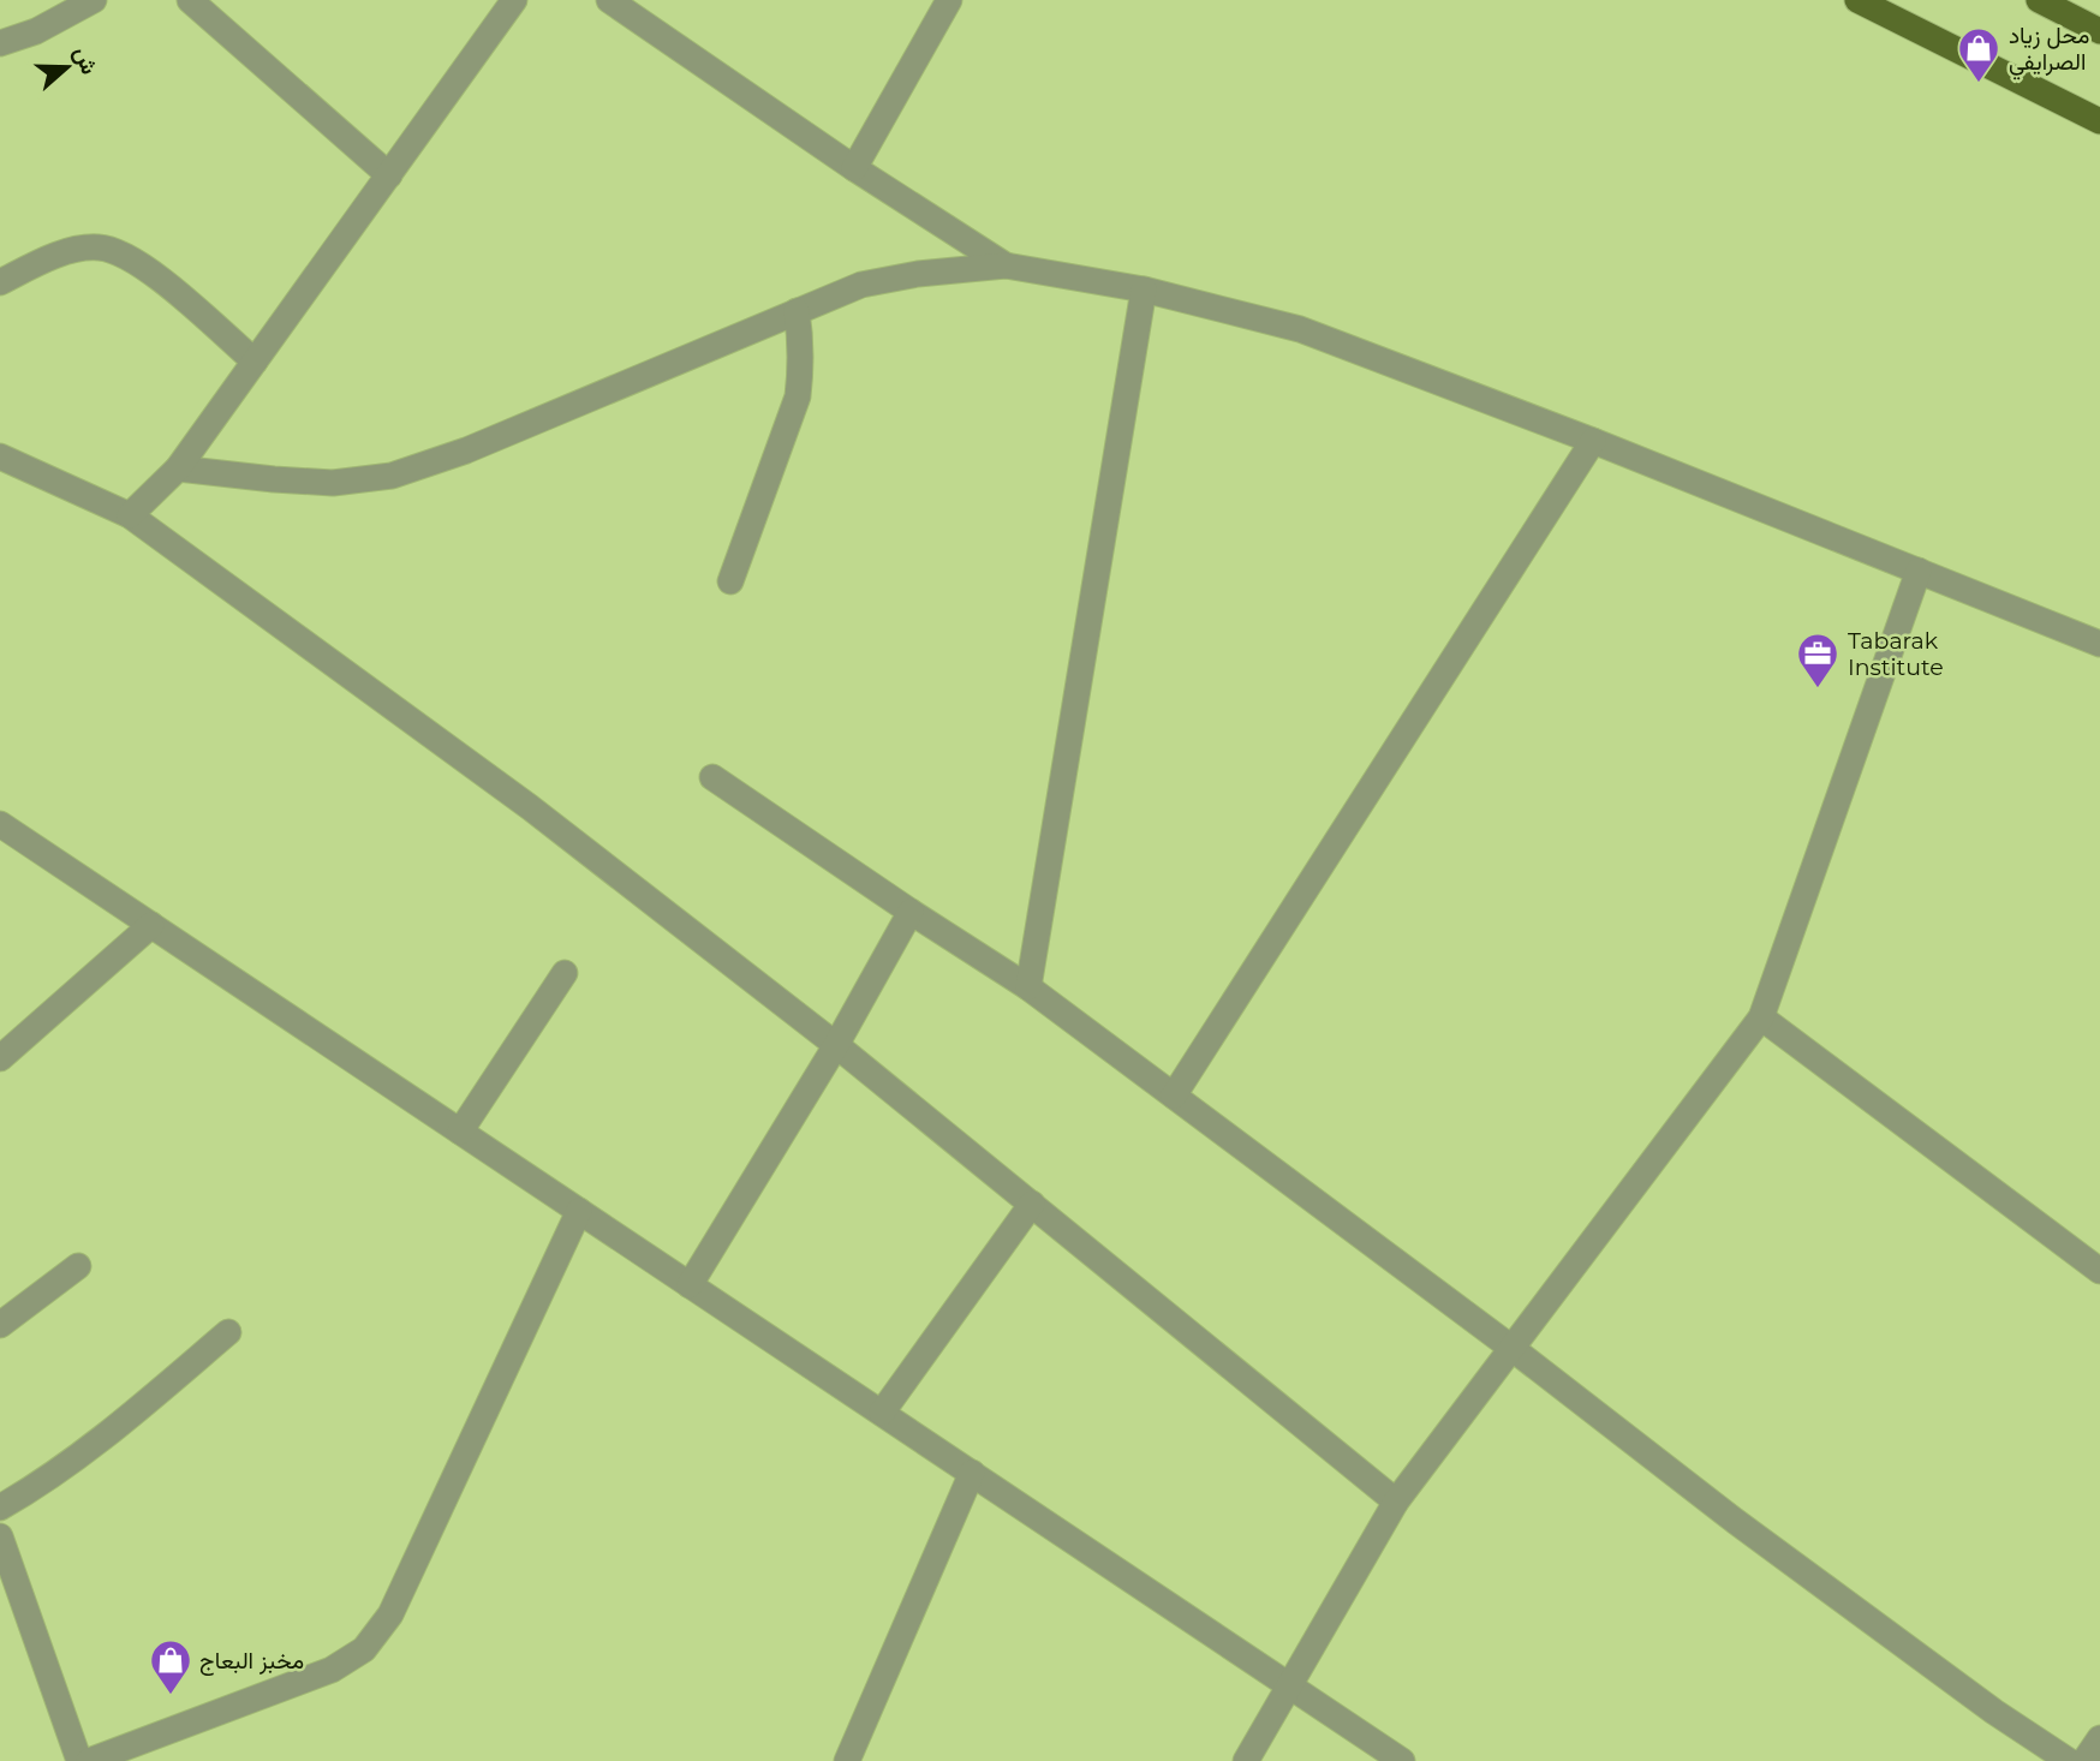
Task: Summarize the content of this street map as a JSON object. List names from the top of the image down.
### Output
{
  "places": {
    "shop": ["محل زياد الصرايفي", "مخبز البعاج"],
    "office": ["Tabarak Institute"]
  },
  "north": "right"
}
